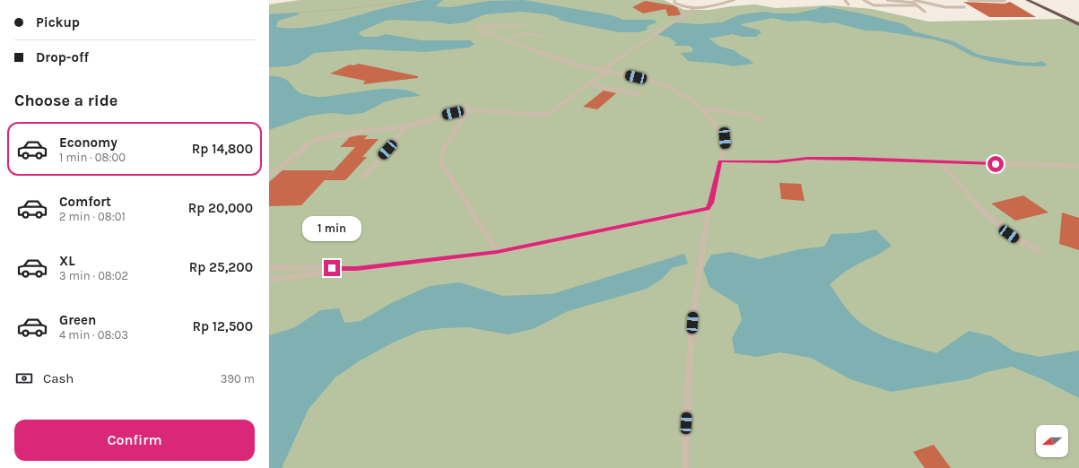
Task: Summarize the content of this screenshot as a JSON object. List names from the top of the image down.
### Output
{
  "north": "left",
  "page": {
    "banner": ["Pickup", "Drop-off"],
    "heading": "Choose a ride",
    "list": [
      {
        "name": "Economy",
        "note": "1 min · 08:00",
        "value": "Rp 14,800"
      },
      {
        "name": "Comfort",
        "note": "2 min · 08:01",
        "value": "Rp 20,000"
      },
      {
        "name": "XL",
        "note": "3 min · 08:02",
        "value": "Rp 25,200"
      },
      {
        "name": "Green",
        "note": "4 min · 08:03",
        "value": "Rp 12,500"
      }
    ],
    "bubble": "1 min",
    "pay": ["Cash", "390 m"],
    "buttons": "Confirm"
  }
}
